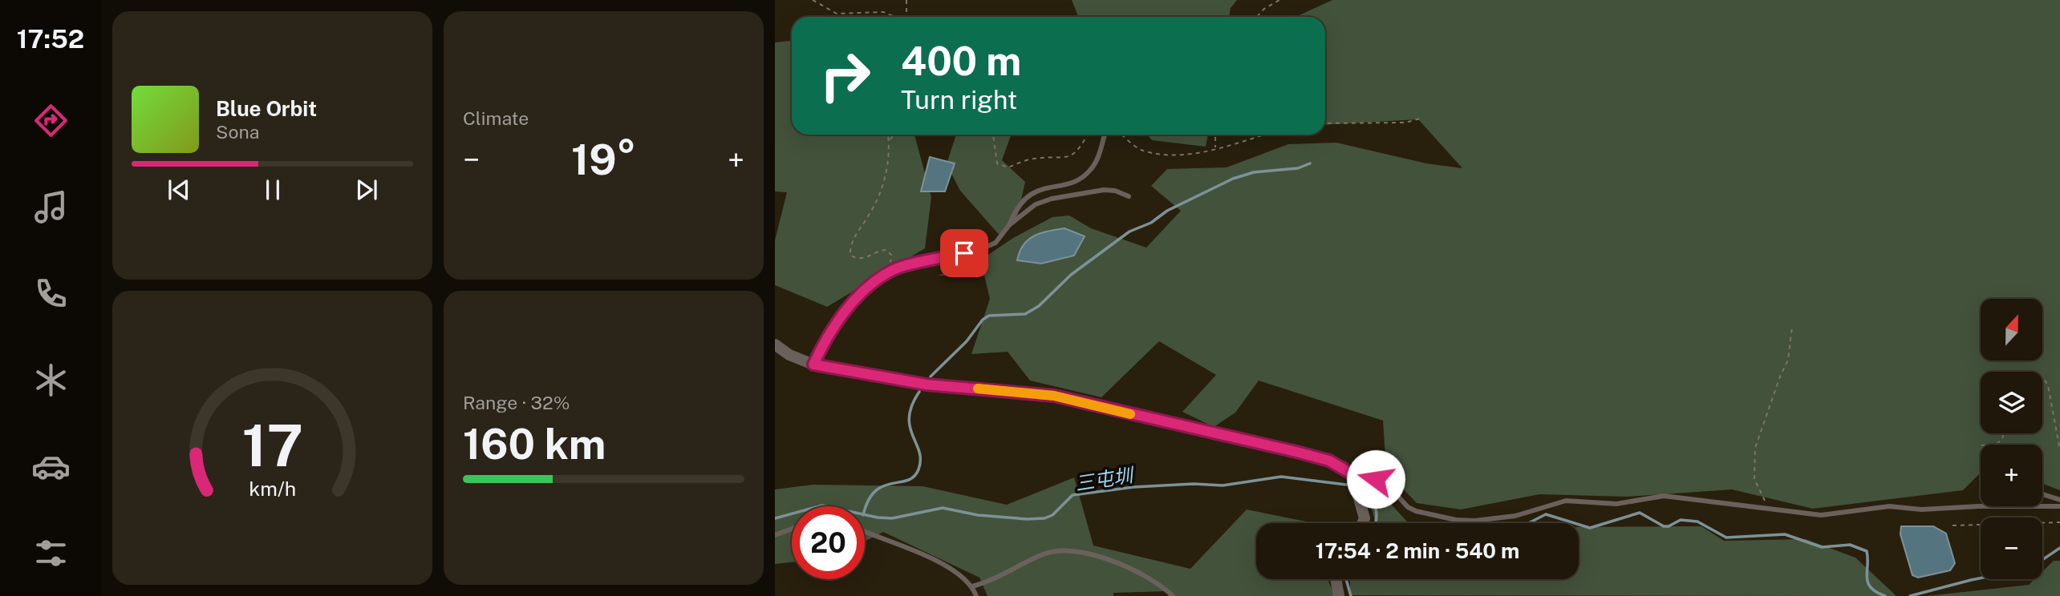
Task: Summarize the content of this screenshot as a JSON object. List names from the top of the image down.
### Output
{
  "water": ["三屯圳"],
  "north": "top",
  "page": {
    "tabs": "17:52",
    "tile": [
      "Climate",
      ["Range · 32%", "160 km"]
    ],
    "turn": ["400 m", "Turn right"],
    "song": ["Blue Orbit", "Sona"],
    "heat": ["−", "19°", "+"],
    "map_buttons": ["+", "−"],
    "limit": "20",
    "trip": "17:54 · 2 min · 540 m",
    "gauge": ["17", "km/h"]
  }
}
